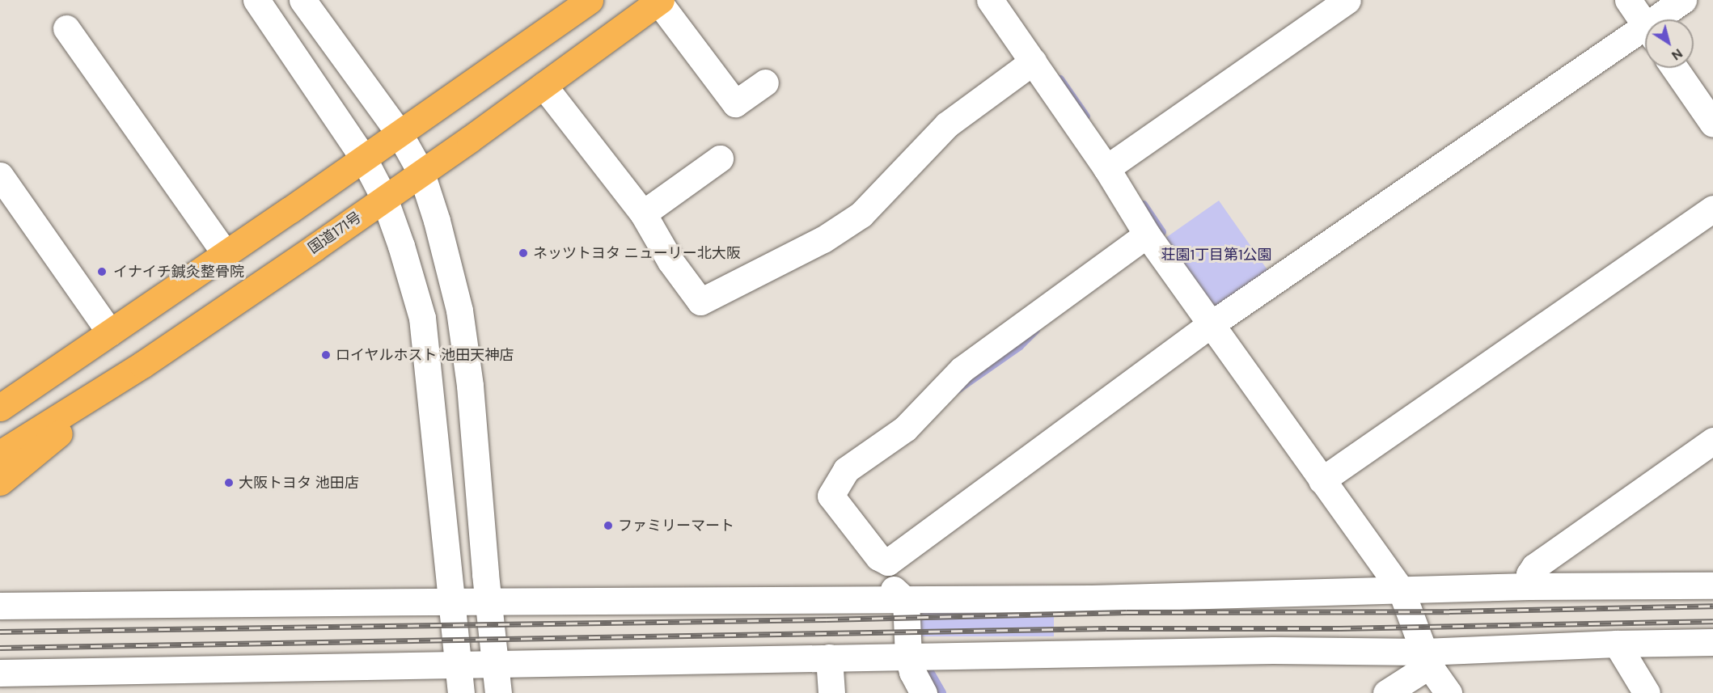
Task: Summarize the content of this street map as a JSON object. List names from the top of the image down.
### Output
{
  "streets": {
    "highway": ["国道171号"]
  },
  "parks": ["荘園1丁目第1公園"],
  "places": [
    "ネッツトヨタ ニューリー北大阪",
    "イナイチ鍼灸整骨院",
    "ロイヤルホスト 池田天神店",
    "大阪トヨタ 池田店",
    "ファミリーマート"
  ],
  "north": "bottom right"
}
